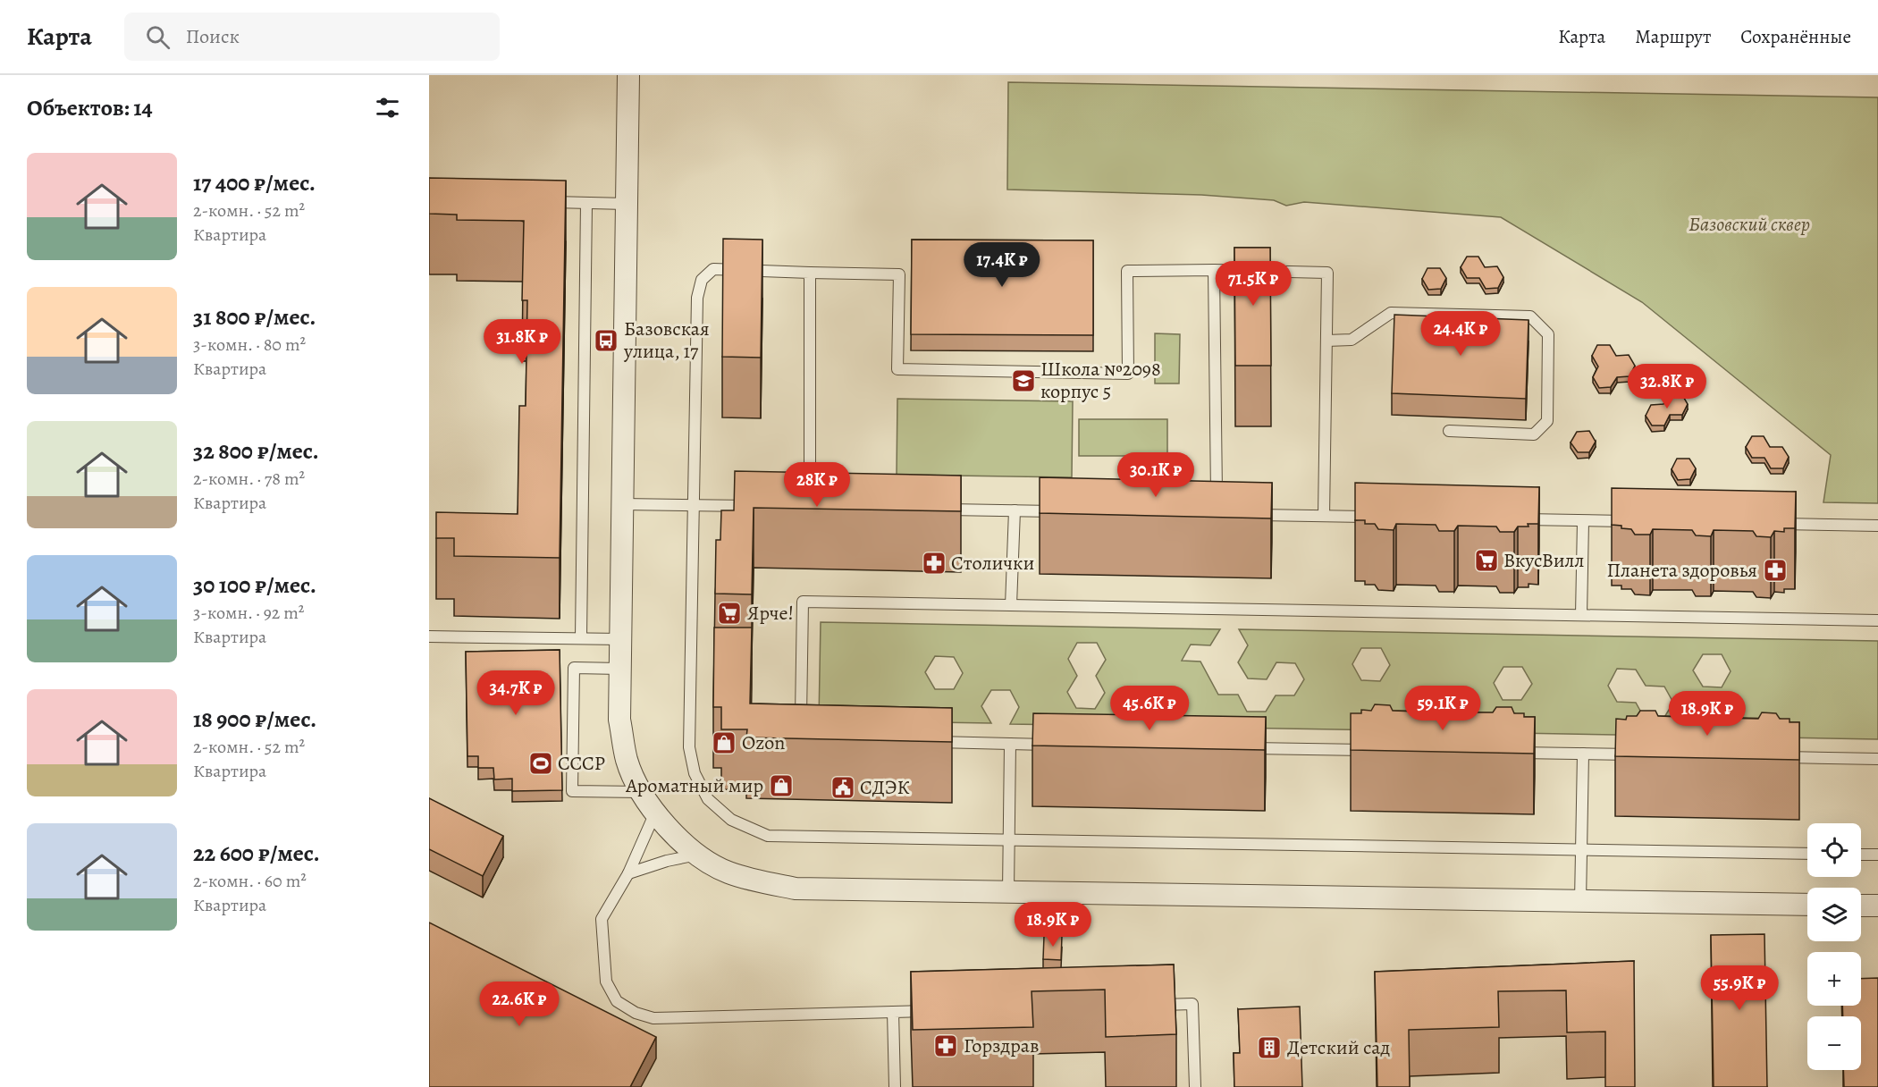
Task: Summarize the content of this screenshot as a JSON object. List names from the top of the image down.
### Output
{
  "parks": ["Базовский сквер"],
  "places": {
    "bus stop": ["Базовская улица, 17"],
    "school or university": ["Школа №2098 корпус 5"],
    "supermarket": ["ВкусВилл", "Ярче!"],
    "pharmacy": ["Столички", "Планета здоровья", "Горздрав"],
    "shop": ["Ozon", "Ароматный мир"],
    "sports": ["СССР"],
    "public building": ["СДЭК"],
    "building": ["Детский сад"]
  },
  "page": {
    "header": "Карта",
    "search": "Поиск",
    "nav": ["Карта", "Маршрут", "Сохранённые"],
    "heading": "Объектов: 14",
    "list": [
      {
        "name": "17 400 ₽/мес.",
        "note": "2-комн. · 52 m² · Квартира"
      },
      {
        "name": "31 800 ₽/мес.",
        "note": "3-комн. · 80 m² · Квартира"
      },
      {
        "name": "32 800 ₽/мес.",
        "note": "2-комн. · 78 m² · Квартира"
      },
      {
        "name": "30 100 ₽/мес.",
        "note": "3-комн. · 92 m² · Квартира"
      },
      {
        "name": "18 900 ₽/мес.",
        "note": "2-комн. · 52 m² · Квартира"
      },
      {
        "name": "22 600 ₽/мес.",
        "note": "2-комн. · 60 m² · Квартира"
      }
    ],
    "price": [
      "17.4K ₽",
      "71.5K ₽",
      "24.4K ₽",
      "31.8K ₽",
      "32.8K ₽",
      "30.1K ₽",
      "28K ₽",
      "34.7K ₽",
      "45.6K ₽",
      "59.1K ₽",
      "18.9K ₽",
      "18.9K ₽",
      "55.9K ₽",
      "22.6K ₽"
    ],
    "map_buttons": ["+", "−"]
  }
}
